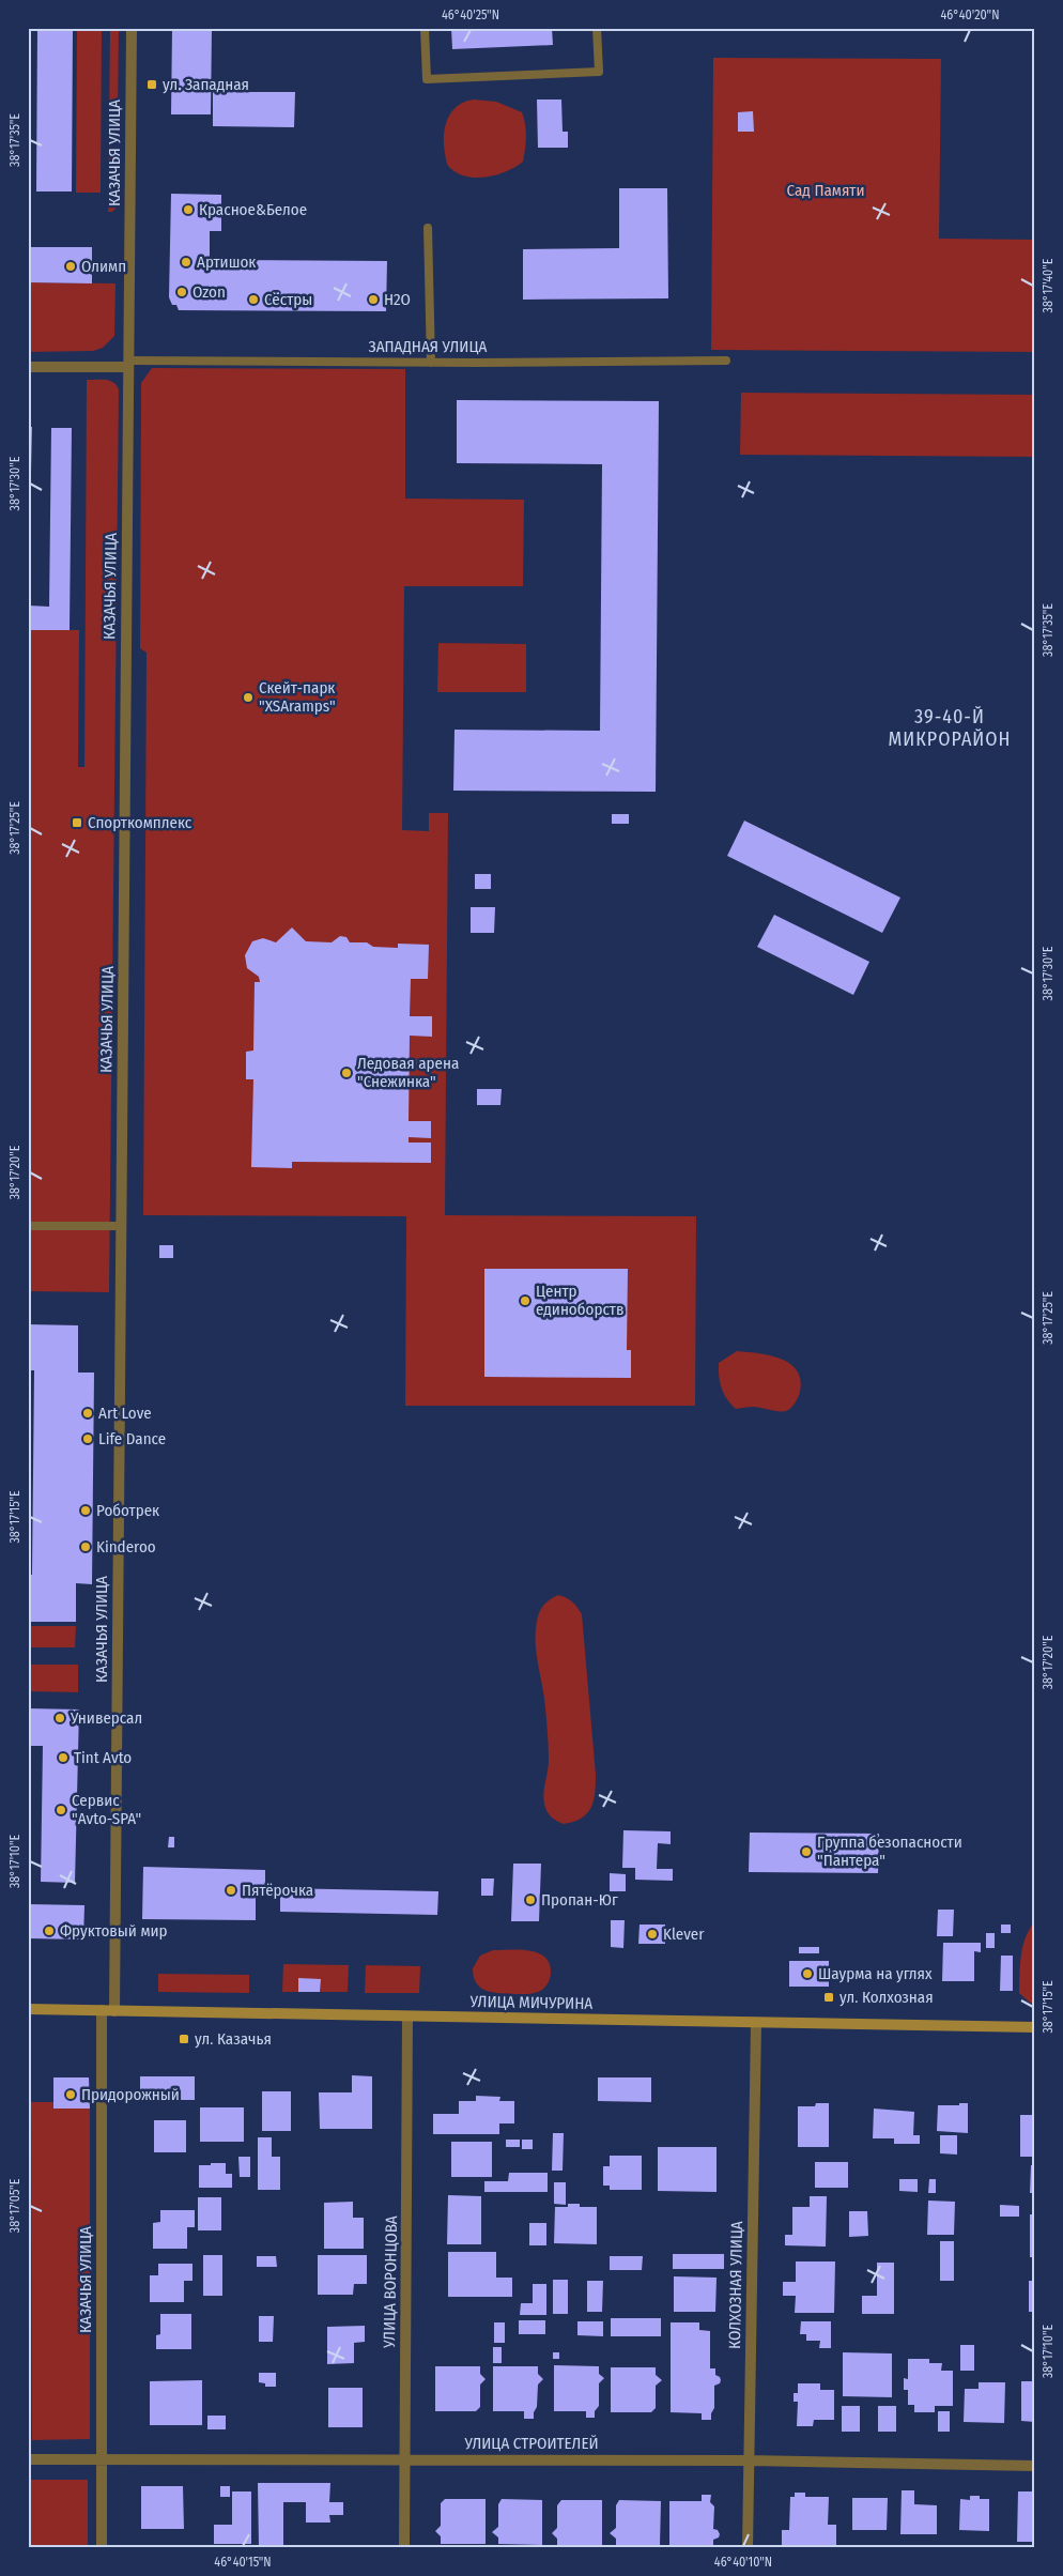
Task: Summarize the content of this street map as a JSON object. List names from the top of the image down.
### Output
{
  "streets": {
    "street": [
      "КАЗАЧЬЯ УЛИЦА",
      "ЗАПАДНАЯ УЛИЦА",
      "УЛИЦА МИЧУРИНА",
      "УЛИЦА ВОРОНЦОВА",
      "КОЛХОЗНАЯ УЛИЦА",
      "УЛИЦА СТРОИТЕЛЕЙ"
    ]
  },
  "crossings": [
    ["КАЗАЧЬЯ УЛИЦА", "ЗАПАДНАЯ УЛИЦА"],
    ["КАЗАЧЬЯ УЛИЦА", "УЛИЦА МИЧУРИНА"],
    ["КАЗАЧЬЯ УЛИЦА", "УЛИЦА СТРОИТЕЛЕЙ"],
    ["УЛИЦА МИЧУРИНА", "УЛИЦА ВОРОНЦОВА"],
    ["УЛИЦА МИЧУРИНА", "КОЛХОЗНАЯ УЛИЦА"],
    ["УЛИЦА ВОРОНЦОВА", "УЛИЦА СТРОИТЕЛЕЙ"],
    ["КОЛХОЗНАЯ УЛИЦА", "УЛИЦА СТРОИТЕЛЕЙ"]
  ],
  "districts": ["39-40-Й МИКРОРАЙОН"],
  "parks": ["Сад Памяти"],
  "places": {
    "transit": [
      "ул. Западная",
      "Спорткомплекс",
      "ул. Колхозная",
      "ул. Казачья"
    ],
    "other": [
      "Красное&Белое",
      "Артишок",
      "Олимп",
      "Ozon",
      "Сёстры",
      "H2O",
      "Скейт-парк \"XSAramps\"",
      "Ледовая арена \"Снежинка\"",
      "Центр единоборств",
      "Art Love",
      "Life Dance",
      "Роботрек",
      "Kinderoo",
      "Универсал",
      "Tint Avto",
      "Сервис \"Avto-SPA\"",
      "Группа безопасности \"Пантера\"",
      "Пятёрочка",
      "Пропан-Юг",
      "Фруктовый мир",
      "Klever",
      "Шаурма на углях",
      "Придорожный"
    ]
  },
  "coordinates": [
    "46°40'25\"N",
    "46°40'20\"N",
    "38°17'35\"E",
    "38°17'40\"E",
    "38°17'30\"E",
    "38°17'25\"E",
    "38°17'20\"E",
    "38°17'15\"E",
    "38°17'10\"E",
    "38°17'05\"E",
    "46°40'15\"N",
    "46°40'10\"N"
  ]
}
